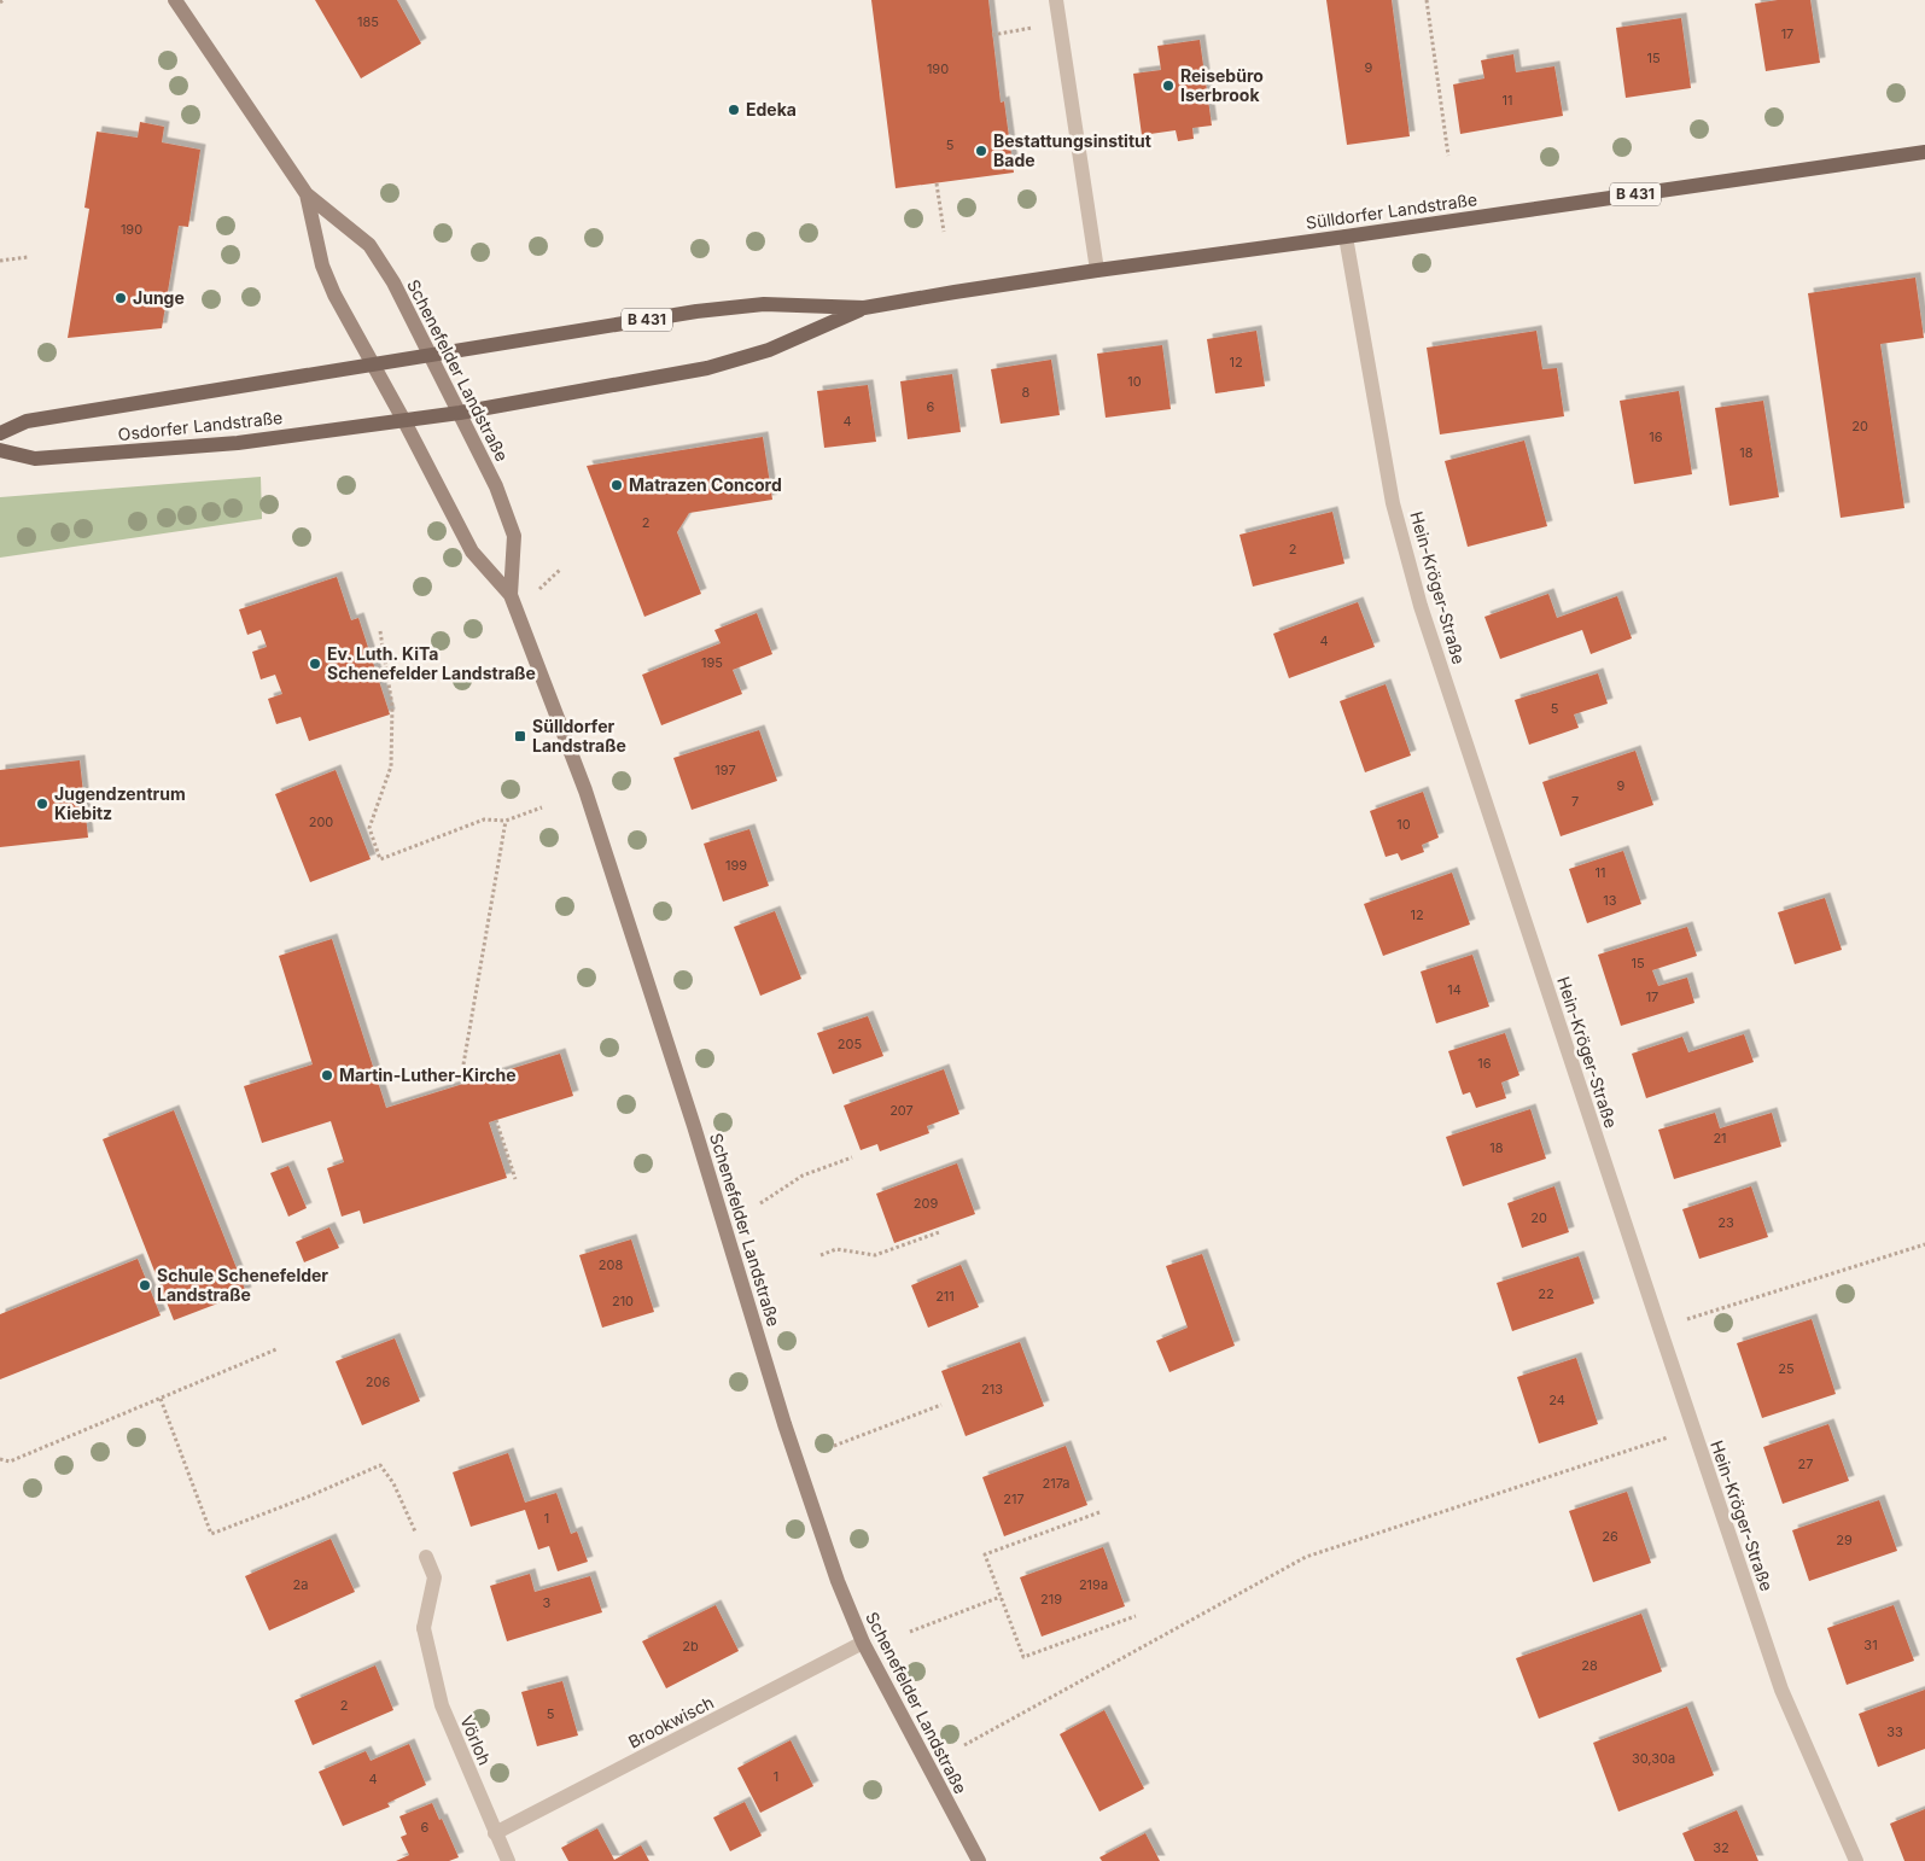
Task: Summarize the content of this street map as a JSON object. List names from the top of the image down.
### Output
{
  "streets": {
    "main road": [
      "B 431",
      "Sülldorfer Landstraße",
      "Schenefelder Landstraße",
      "Osdorfer Landstraße"
    ],
    "street": ["Hein-Kröger-Straße", "Brookwisch", "Vörloh"]
  },
  "crossings": [
    ["Sülldorfer Landstraße", "Schenefelder Landstraße"],
    ["Sülldorfer Landstraße", "Osdorfer Landstraße"],
    ["Sülldorfer Landstraße", "Hein-Kröger-Straße"],
    ["Schenefelder Landstraße", "Osdorfer Landstraße"],
    ["Schenefelder Landstraße", "Brookwisch"],
    ["Brookwisch", "Vörloh"]
  ],
  "places": {
    "other": [
      "Reisebüro Iserbrook",
      "Edeka",
      "Bestattungsinstitut Bade",
      "Junge",
      "Matrazen Concord",
      "Ev. Luth. KiTa Schenefelder Landstraße",
      "Jugendzentrum Kiebitz",
      "Martin-Luther-Kirche",
      "Schule Schenefelder Landstraße"
    ],
    "transit": ["Sülldorfer Landstraße"]
  },
  "house_numbers": [
    "185",
    "17",
    "15",
    "9",
    "190",
    "11",
    "5",
    "190",
    "12",
    "10",
    "8",
    "6",
    "4",
    "20",
    "16",
    "18",
    "2",
    "2",
    "4",
    "195",
    "5",
    "197",
    "9",
    "7",
    "200",
    "10",
    "199",
    "11",
    "13",
    "12",
    "15",
    "14",
    "17",
    "205",
    "16",
    "207",
    "21",
    "18",
    "209",
    "20",
    "23",
    "208",
    "22",
    "211",
    "210",
    "25",
    "206",
    "213",
    "24",
    "27",
    "217a",
    "217",
    "1",
    "26",
    "29",
    "2a",
    "219a",
    "219",
    "3",
    "31",
    "2b",
    "28",
    "2",
    "5",
    "33",
    "30,30a",
    "1",
    "4",
    "6",
    "32"
  ]
}
